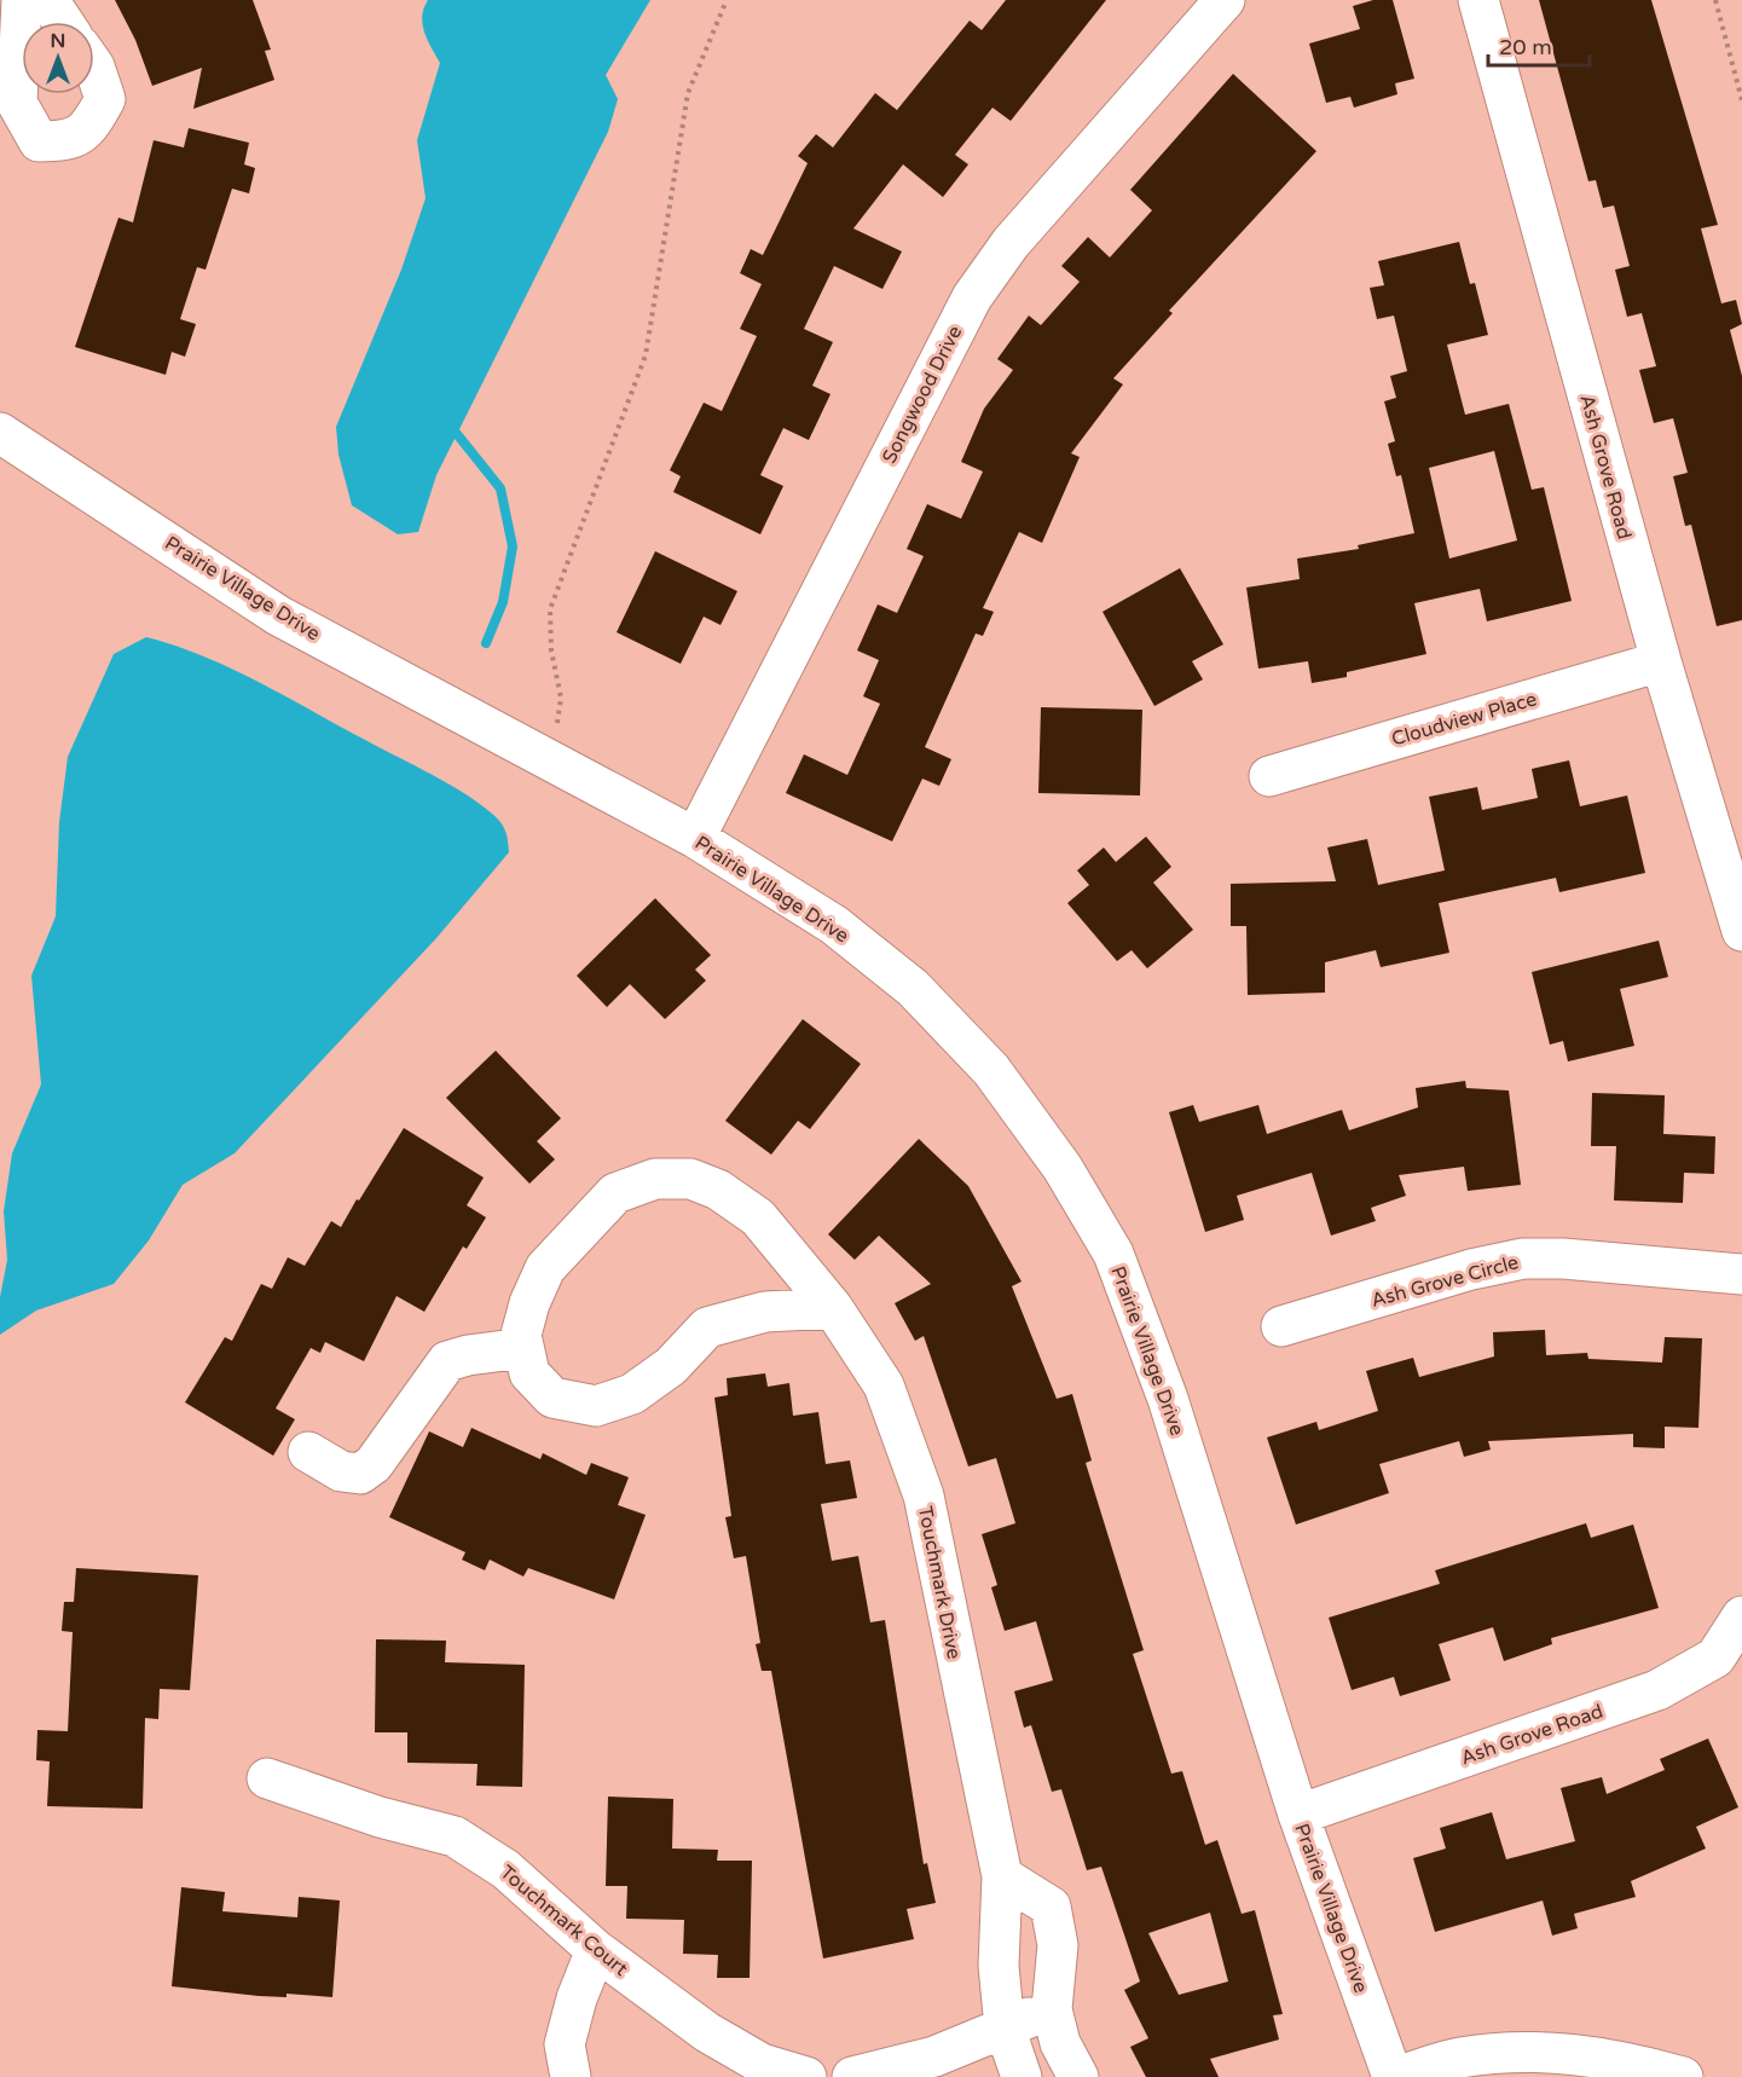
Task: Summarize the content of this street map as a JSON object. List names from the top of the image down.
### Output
{
  "streets": {
    "street": [
      "Songwood Drive",
      "Ash Grove Road",
      "Prairie Village Drive",
      "Cloudview Place",
      "Ash Grove Circle",
      "Touchmark Drive",
      "Touchmark Court"
    ]
  },
  "crossings": [
    ["Songwood Drive", "Prairie Village Drive"],
    ["Ash Grove Road", "Prairie Village Drive"],
    ["Ash Grove Road", "Cloudview Place"]
  ],
  "scale_bar": "20 m",
  "north": "top"
}
